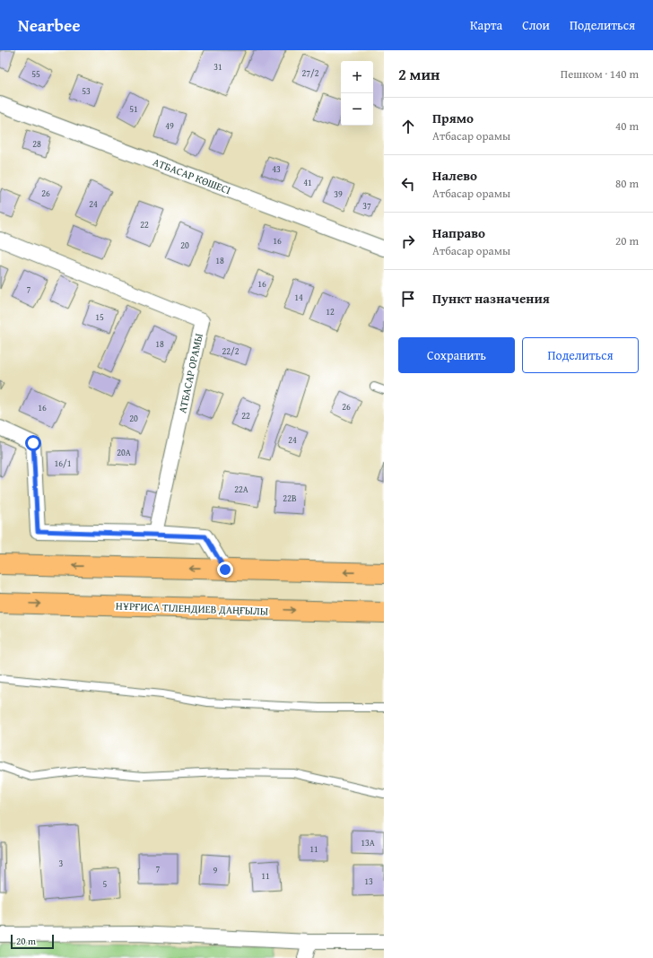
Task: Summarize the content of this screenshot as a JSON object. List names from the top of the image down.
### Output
{
  "streets": {
    "main road": ["НҰРҒИСА ТІЛЕНДИЕВ ДАҢҒЫЛЫ"],
    "street": ["АТБАСАР КӨШЕСІ", "АТБАСАР ОРАМЫ"]
  },
  "house_numbers": [
    "31",
    "27/2",
    "55",
    "53",
    "51",
    "49",
    "28",
    "43",
    "41",
    "26",
    "39",
    "24",
    "37",
    "22",
    "16",
    "20",
    "18",
    "16",
    "7",
    "14",
    "12",
    "15",
    "18",
    "22/2",
    "26",
    "16",
    "22",
    "20",
    "24",
    "20А",
    "16/1",
    "22А",
    "22В",
    "13А",
    "11",
    "3",
    "7",
    "9",
    "11",
    "13",
    "5"
  ],
  "scale_bar": "20 m",
  "page": {
    "header": "Nearbee",
    "nav": ["Карта", "Слои", "Поделиться"],
    "heading": ["2 мин", "Пешком · 140 m"],
    "map_buttons": ["+", "−"],
    "list": [
      ["Прямо", "Атбасар орамы", "40 m"],
      ["Налево", "Атбасар орамы", "80 m"],
      ["Направо", "Атбасар орамы", "20 m"],
      "Пункт назначения"
    ],
    "buttons": ["Сохранить", "Поделиться"],
    "scale": "20 m"
  }
}
